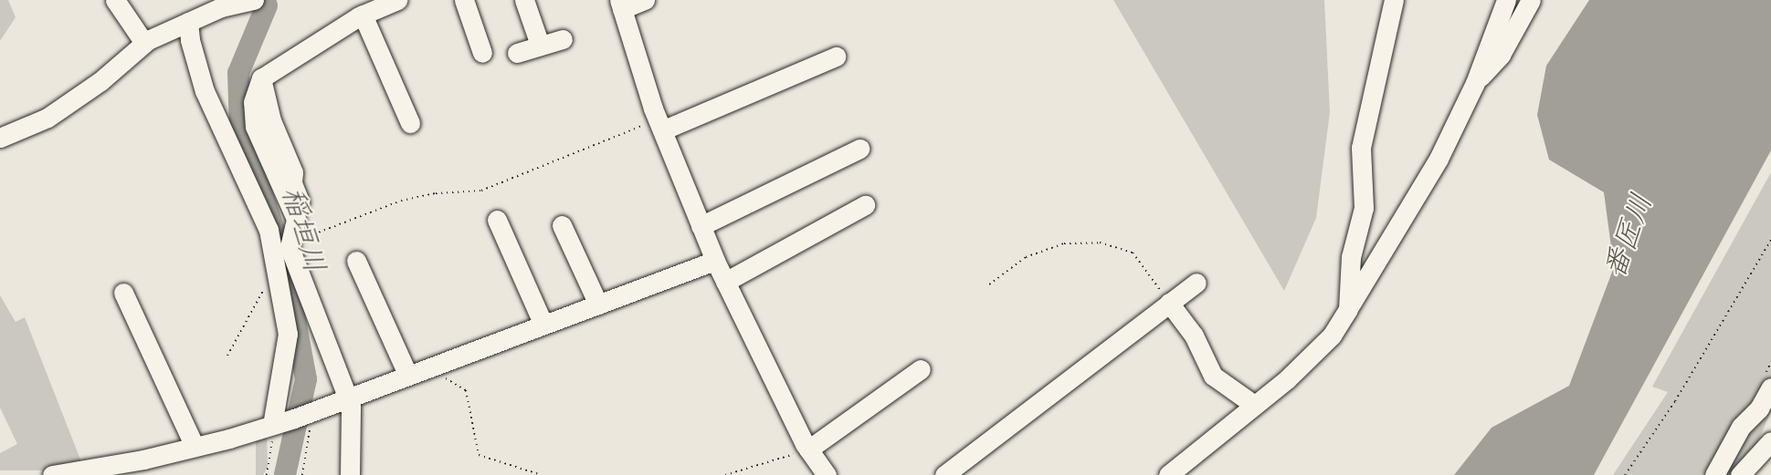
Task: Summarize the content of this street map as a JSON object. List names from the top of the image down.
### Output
{
  "water": ["稲垣川", "番匠川"]
}
